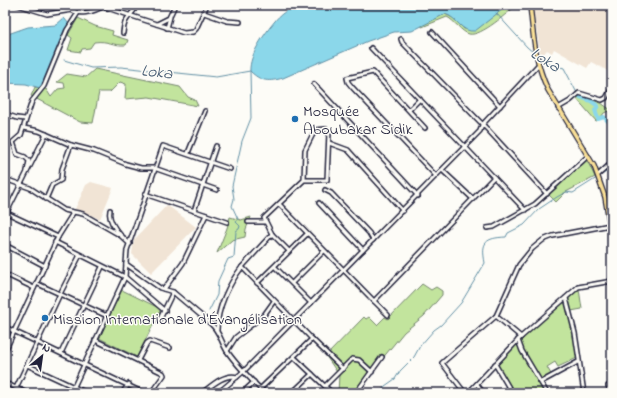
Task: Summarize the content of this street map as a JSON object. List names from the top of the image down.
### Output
{
  "water": ["Loka"],
  "places": ["Mosquée Aboubakar Sidik", "Mission Internationale d'Évangélisation"],
  "north": "top right"
}
